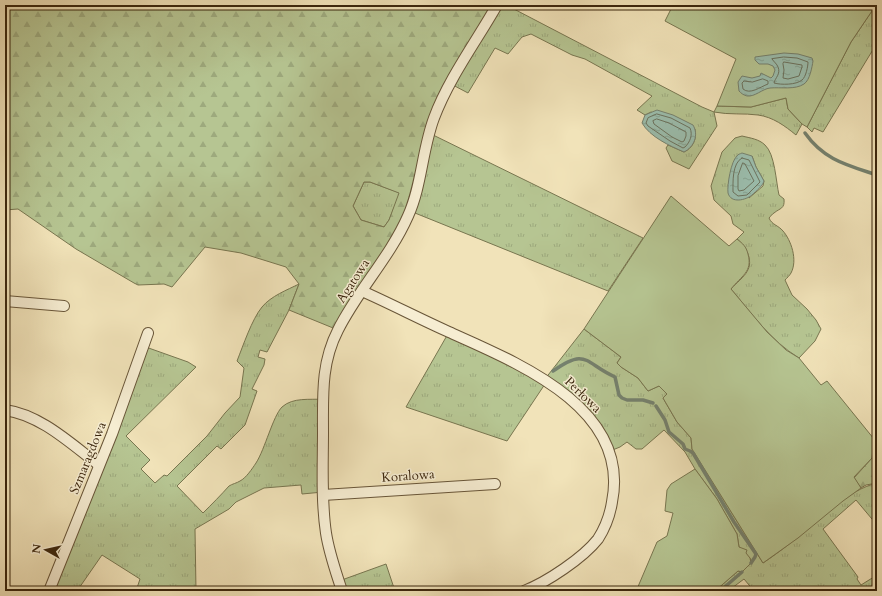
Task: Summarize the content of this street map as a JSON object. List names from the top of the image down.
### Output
{
  "streets": {
    "street": [
      "Agatowa",
      "Perłowa",
      "Szmaragdowa",
      "Koralowa"
    ]
  },
  "crossings": [
    ["Agatowa", "Perłowa"],
    ["Agatowa", "Koralowa"]
  ],
  "north": "left"
}
